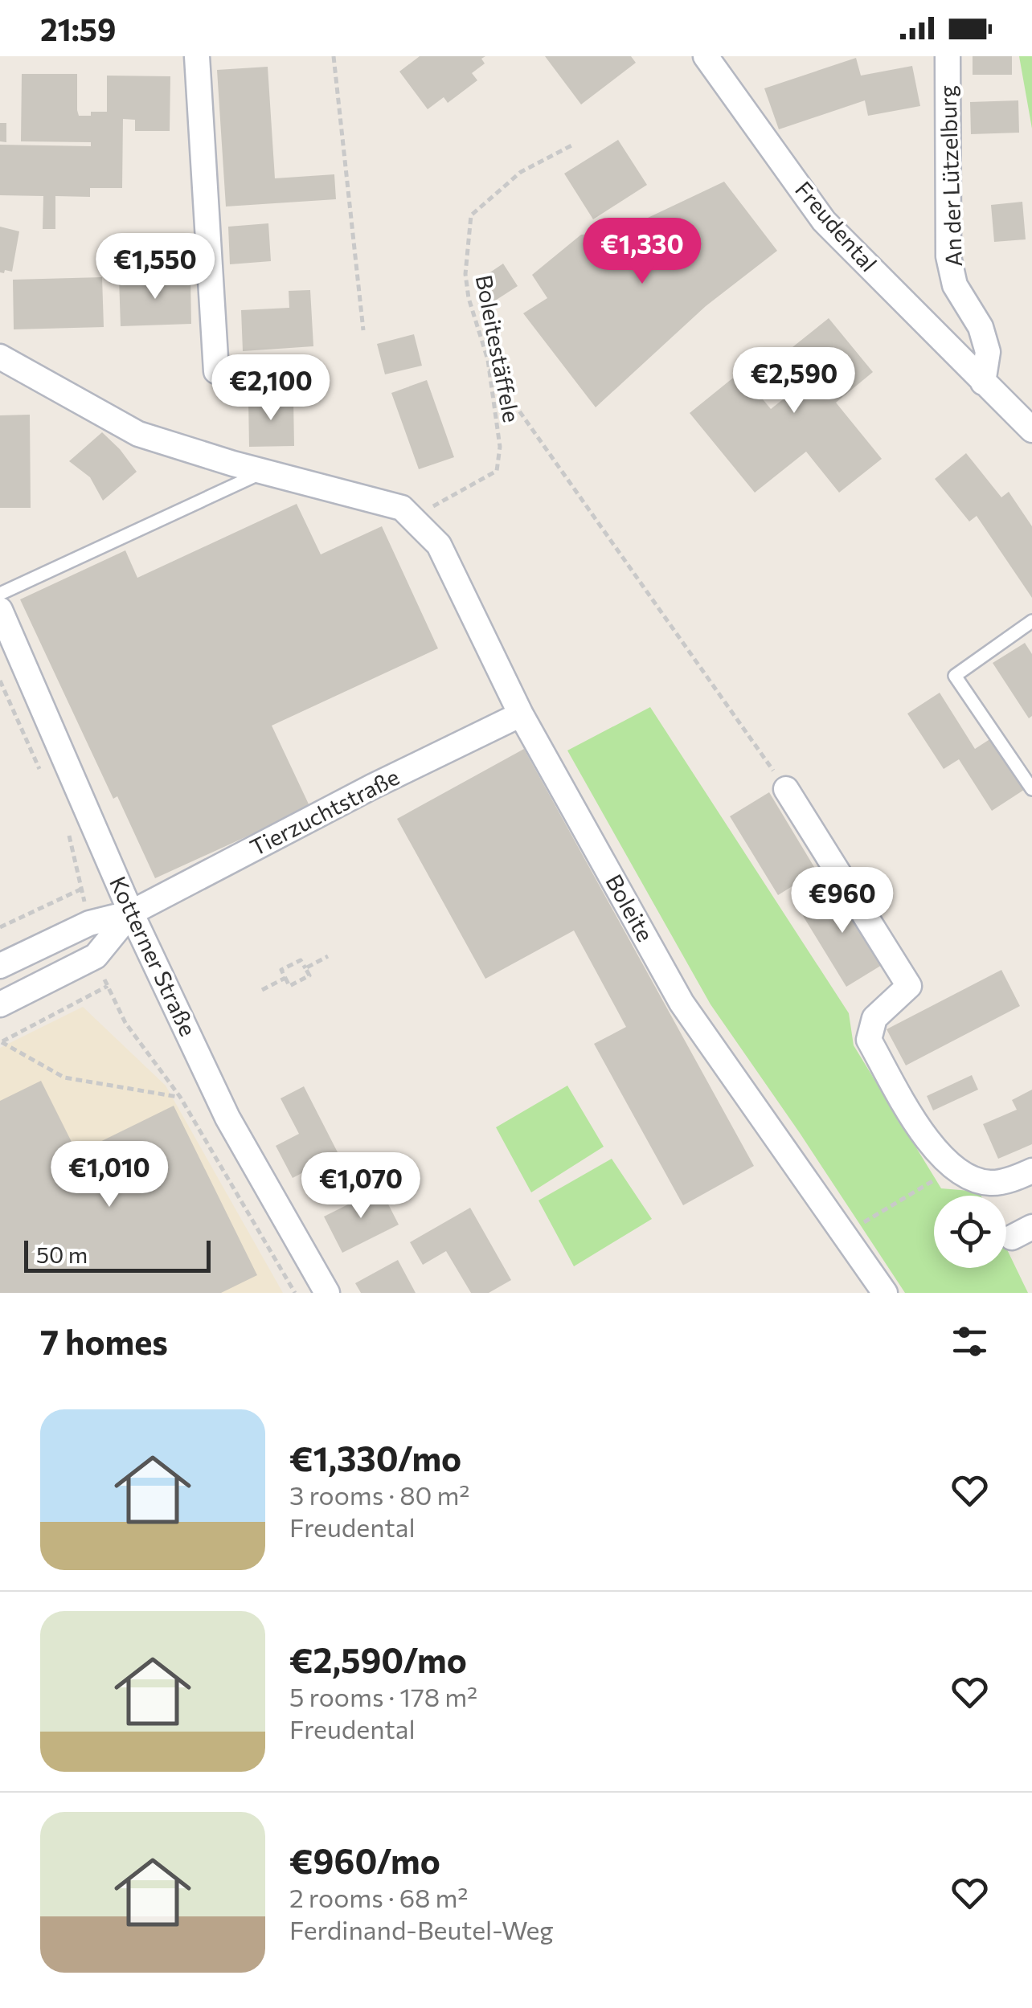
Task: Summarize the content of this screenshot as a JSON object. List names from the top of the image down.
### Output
{
  "streets": {
    "street": [
      "An der Lützelburg",
      "Freudental",
      "Tierzuchtstraße",
      "Boleite",
      "Kotterner Straße"
    ],
    "path": ["Boleitestäffele"]
  },
  "crossings": [
    ["An der Lützelburg", "Freudental"],
    ["Boleitestäffele", "Boleite"],
    ["Tierzuchtstraße", "Boleite"],
    ["Tierzuchtstraße", "Kotterner Straße"]
  ],
  "scale_bar": "50 m",
  "page": {
    "status": "21:59",
    "price": [
      "€1,330",
      "€1,550",
      "€2,590",
      "€2,100",
      "€960",
      "€1,010",
      "€1,070"
    ],
    "scale": "50 m",
    "heading": "7 homes",
    "list": [
      {
        "name": "€1,330/mo",
        "note": "3 rooms · 80 m² · Freudental"
      },
      {
        "name": "€2,590/mo",
        "note": "5 rooms · 178 m² · Freudental"
      },
      {
        "name": "€960/mo",
        "note": "2 rooms · 68 m² · Ferdinand-Beutel-Weg"
      }
    ]
  }
}
